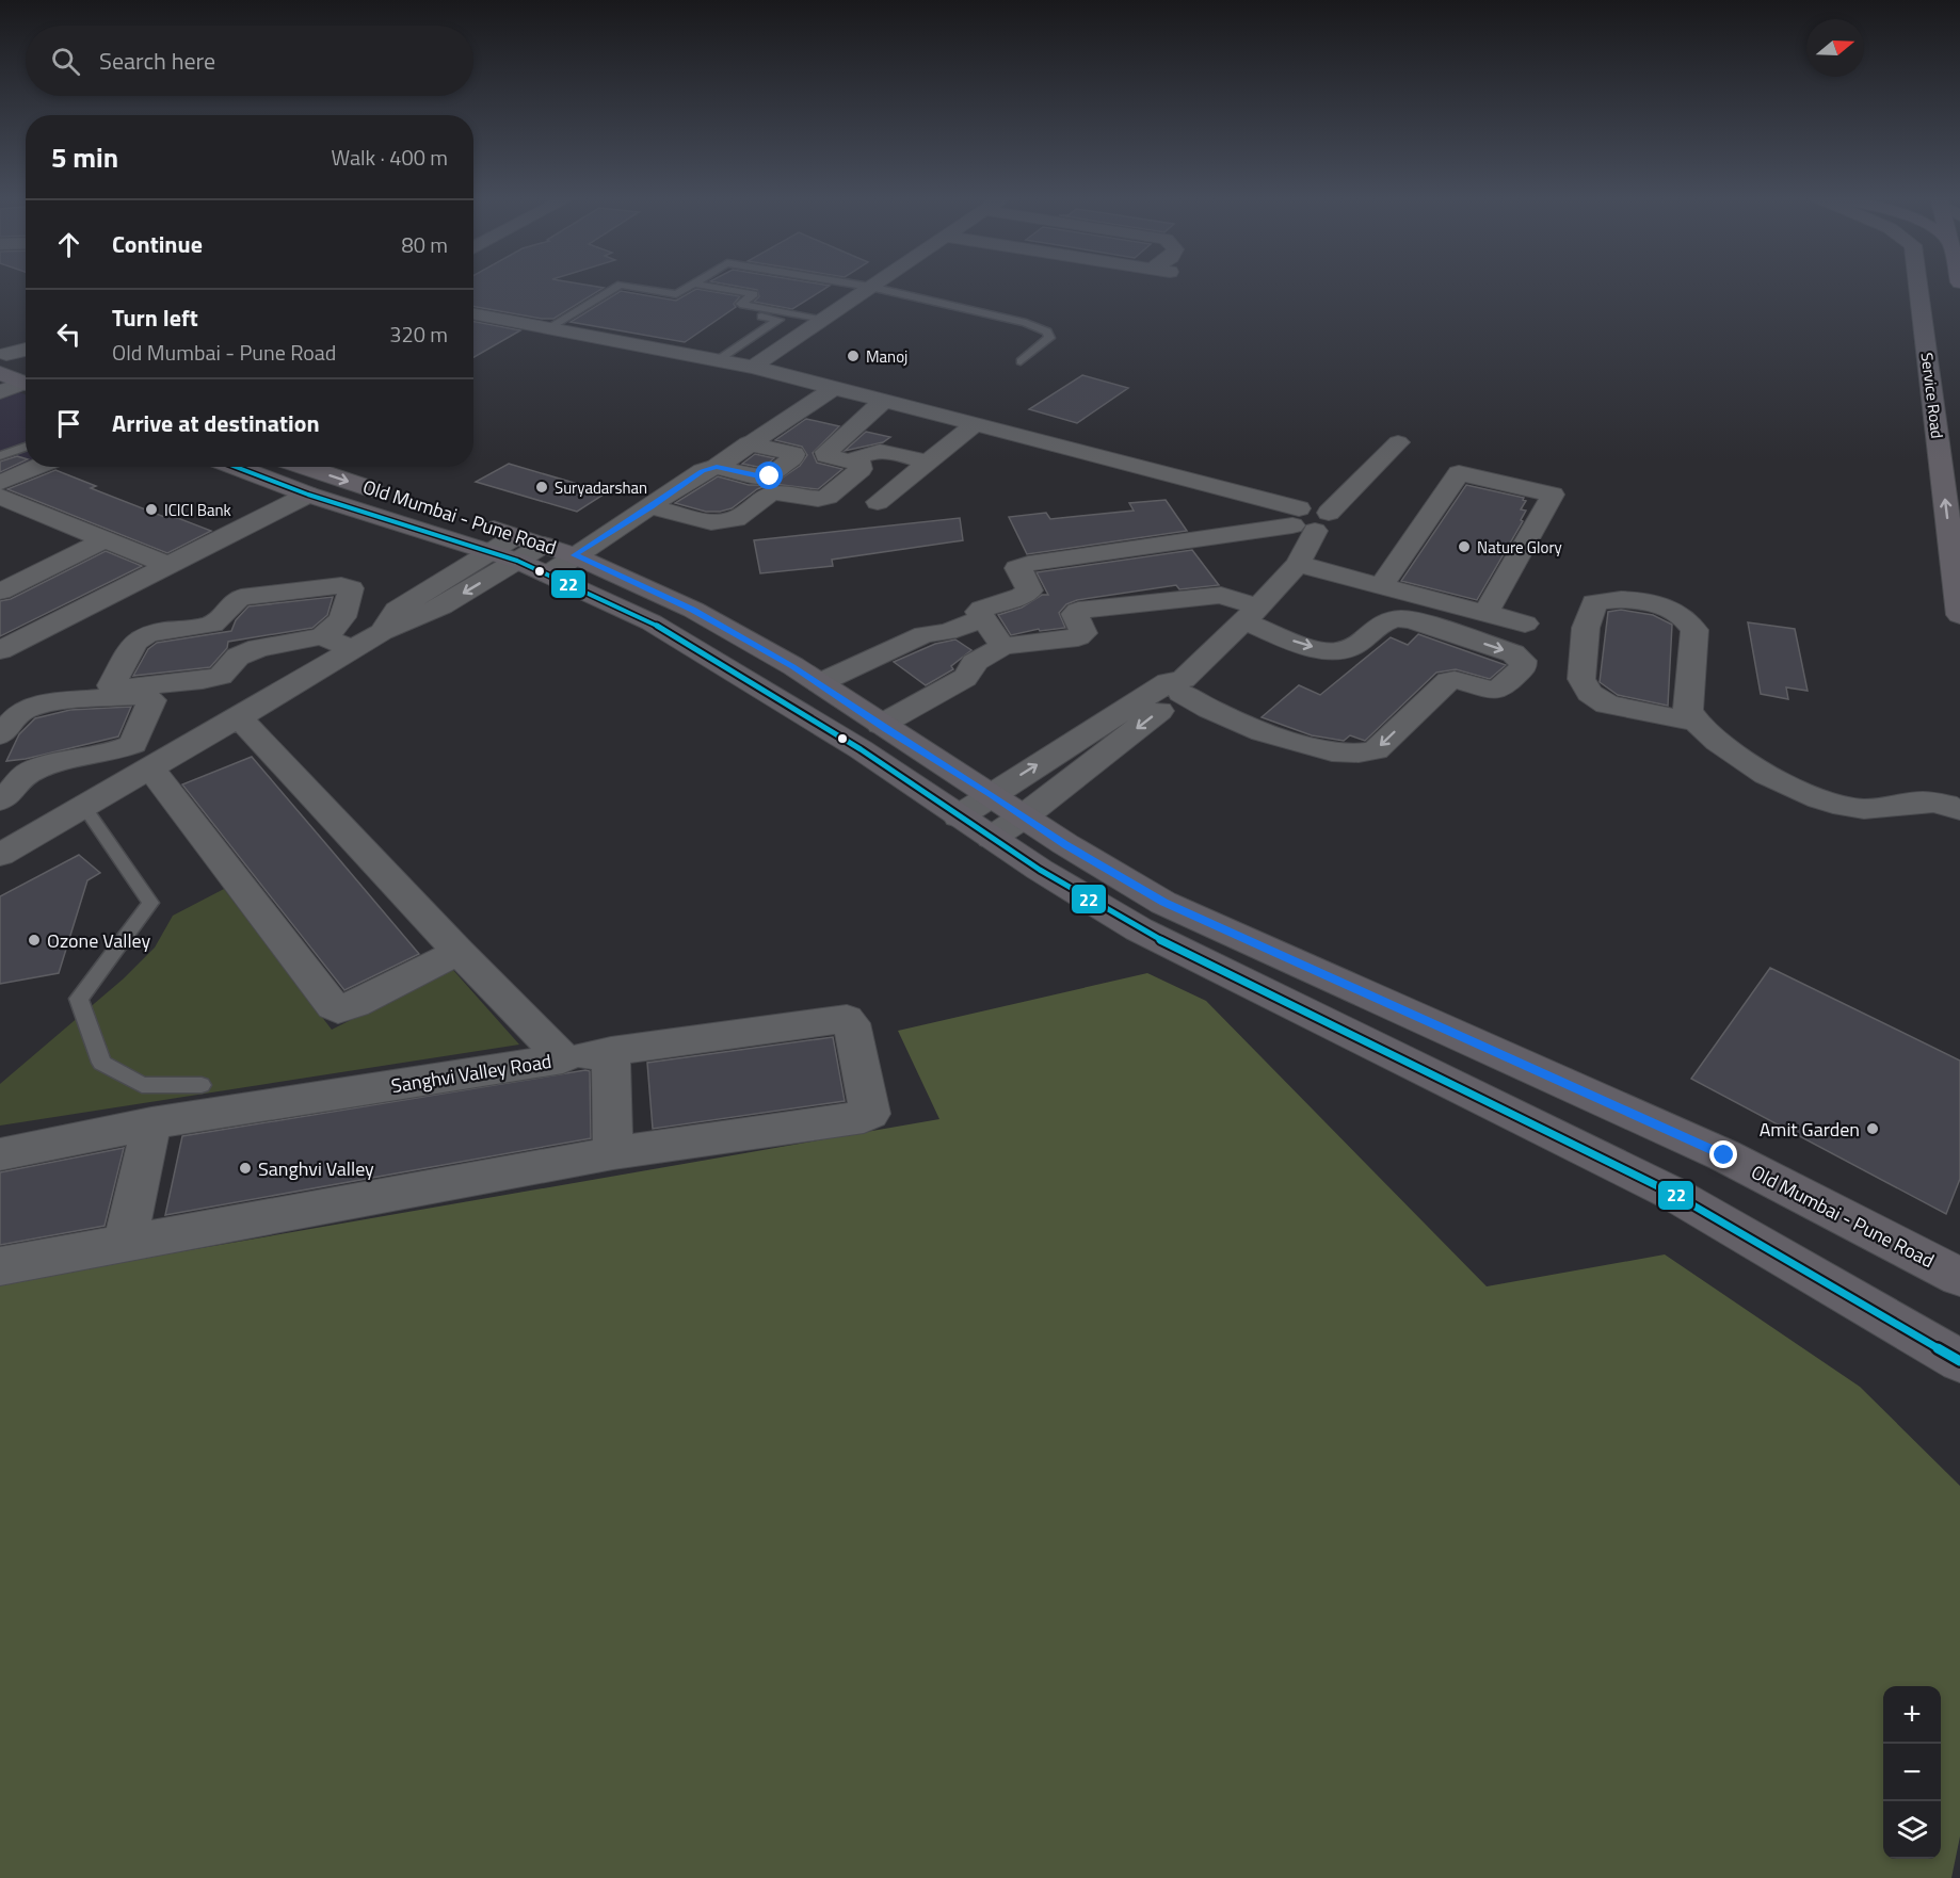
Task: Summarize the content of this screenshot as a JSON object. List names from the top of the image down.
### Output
{
  "streets": {
    "main road": ["Service Road", "Old Mumbai - Pune Road"],
    "street": ["Sanghvi Valley Road"]
  },
  "one_way": ["Service Road"],
  "places": [
    "Manoj",
    "Suryadarshan",
    "ICICI Bank",
    "Nature Glory",
    "Ozone Valley",
    "Amit Garden",
    "Sanghvi Valley"
  ],
  "lines": ["transit line 22"],
  "north": "right",
  "page": {
    "search": "Search here",
    "heading": ["5 min", "Walk · 400 m"],
    "list": [
      ["Continue", "80 m"],
      ["Turn left", "Old Mumbai - Pune Road", "320 m"],
      "Arrive at destination"
    ],
    "map_buttons": ["+", "−"]
  }
}
